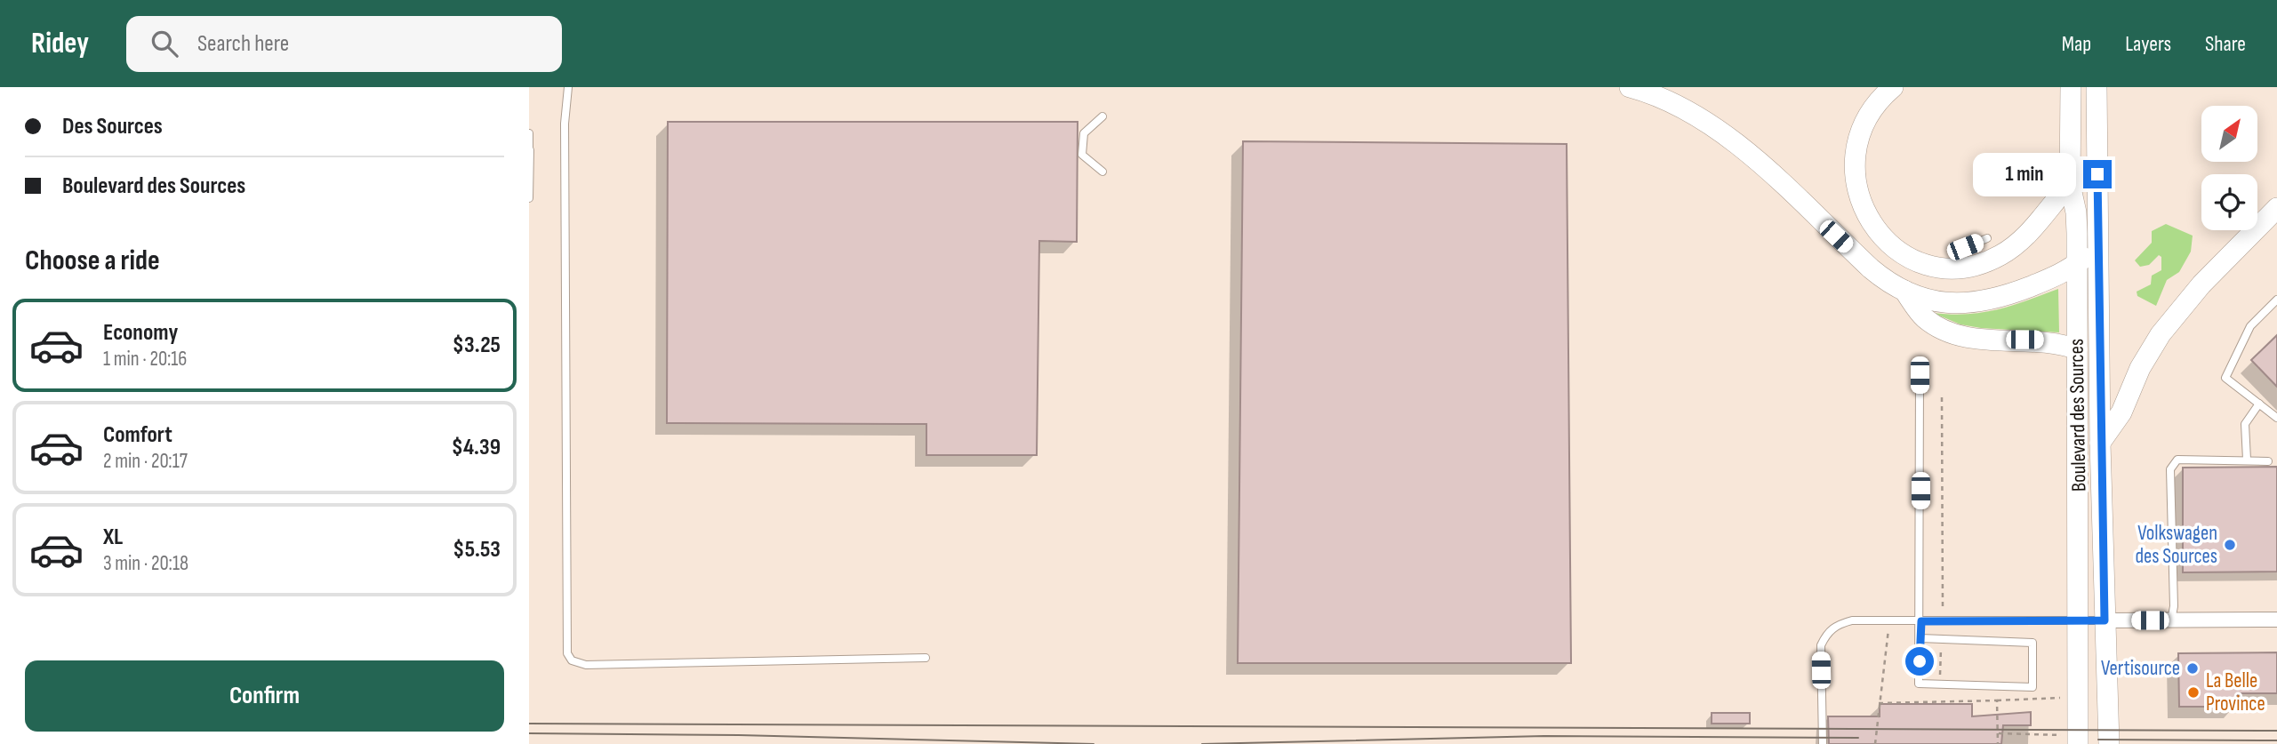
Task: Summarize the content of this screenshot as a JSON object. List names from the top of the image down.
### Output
{
  "streets": {
    "main road": ["Boulevard des Sources"]
  },
  "places": ["Volkswagen des Sources", "Vertisource", "La Belle Province"],
  "north": "top right",
  "page": {
    "header": "Ridey",
    "search": "Search here",
    "nav": ["Map", "Layers", "Share"],
    "banner": ["Des Sources", "Boulevard des Sources"],
    "bubble": "1 min",
    "heading": "Choose a ride",
    "list": [
      {
        "name": "Economy",
        "note": "1 min · 20:16",
        "value": "$3.25"
      },
      {
        "name": "Comfort",
        "note": "2 min · 20:17",
        "value": "$4.39"
      },
      {
        "name": "XL",
        "note": "3 min · 20:18",
        "value": "$5.53"
      }
    ],
    "buttons": "Confirm"
  }
}
